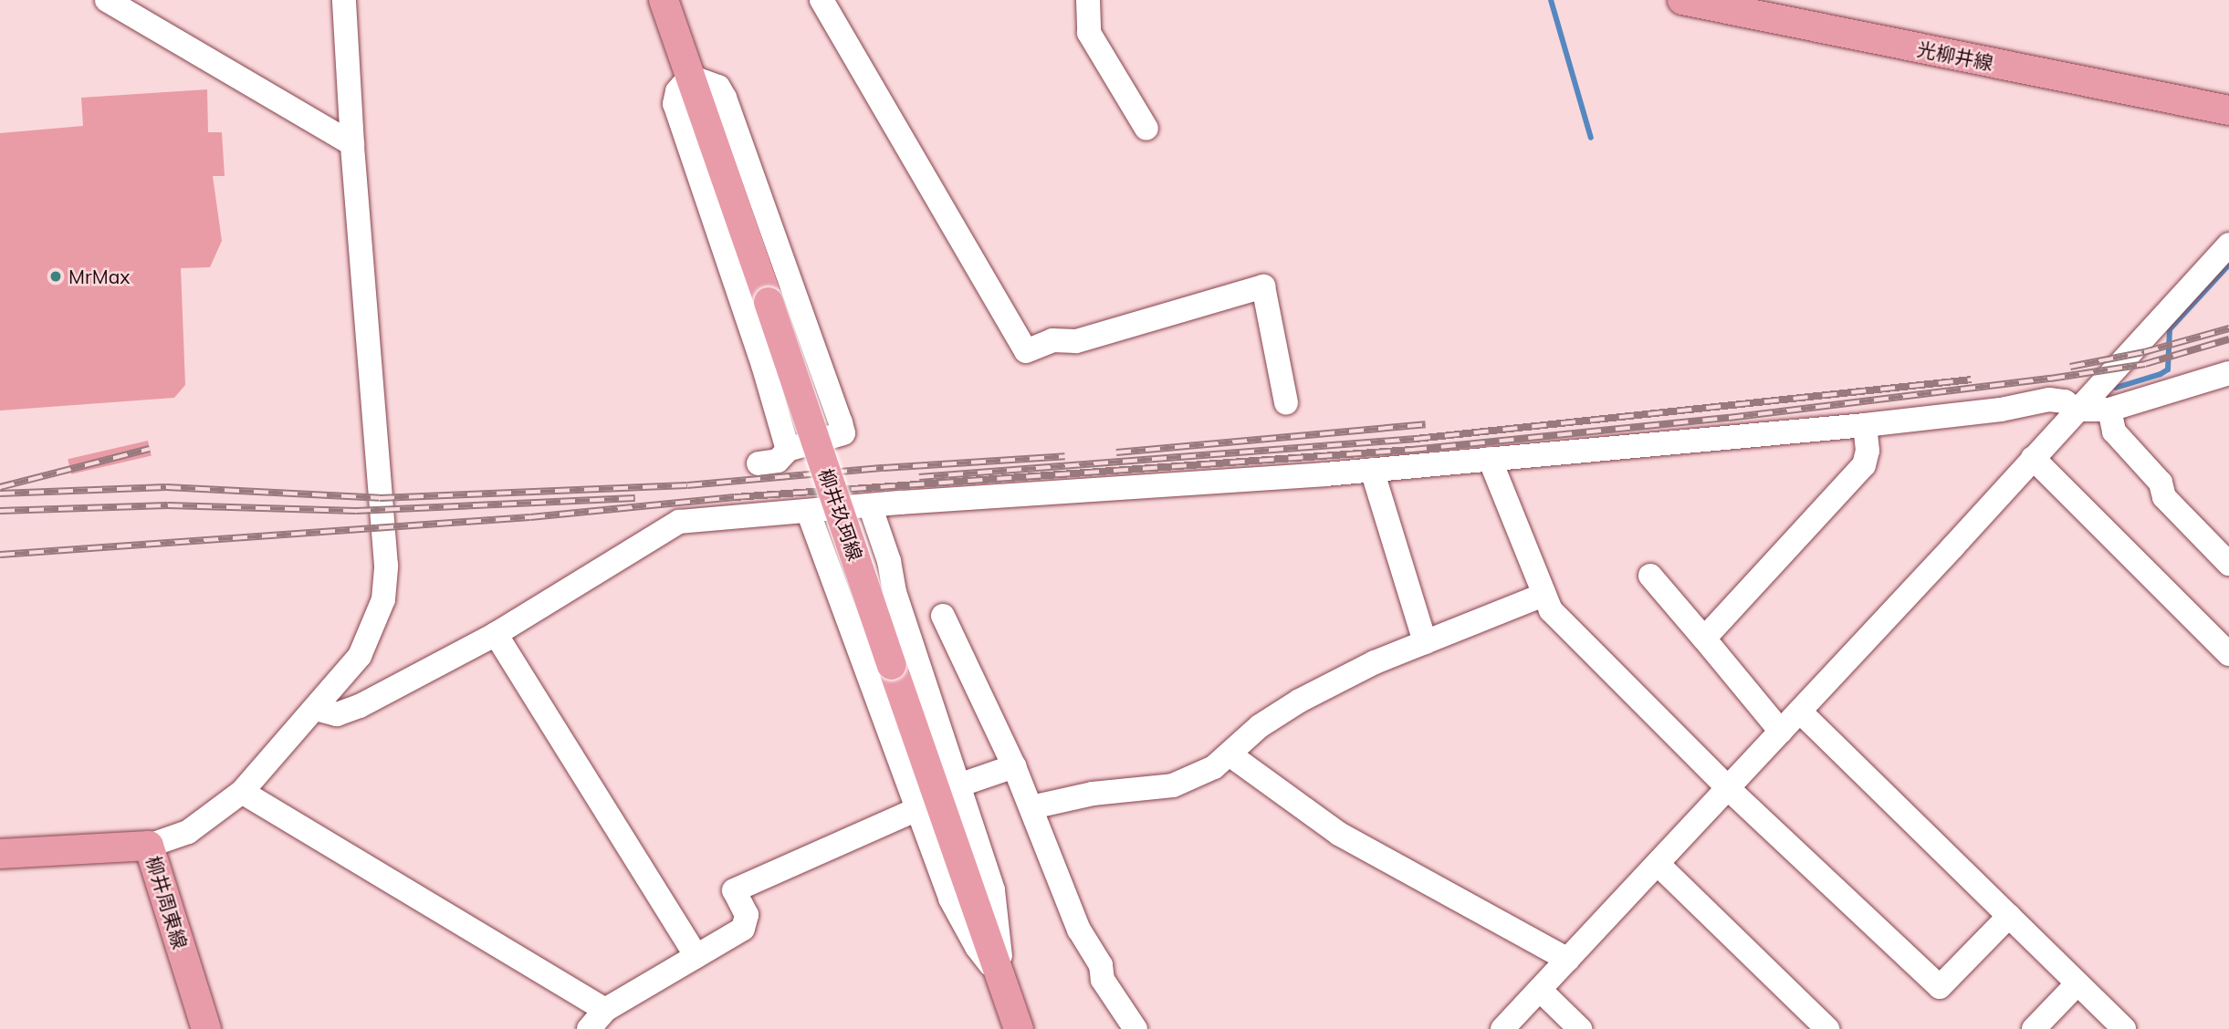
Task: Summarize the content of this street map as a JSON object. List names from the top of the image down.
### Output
{
  "streets": {
    "main road": ["光柳井線", "柳井玖珂線", "柳井周東線"]
  },
  "places": ["MrMax"]
}
